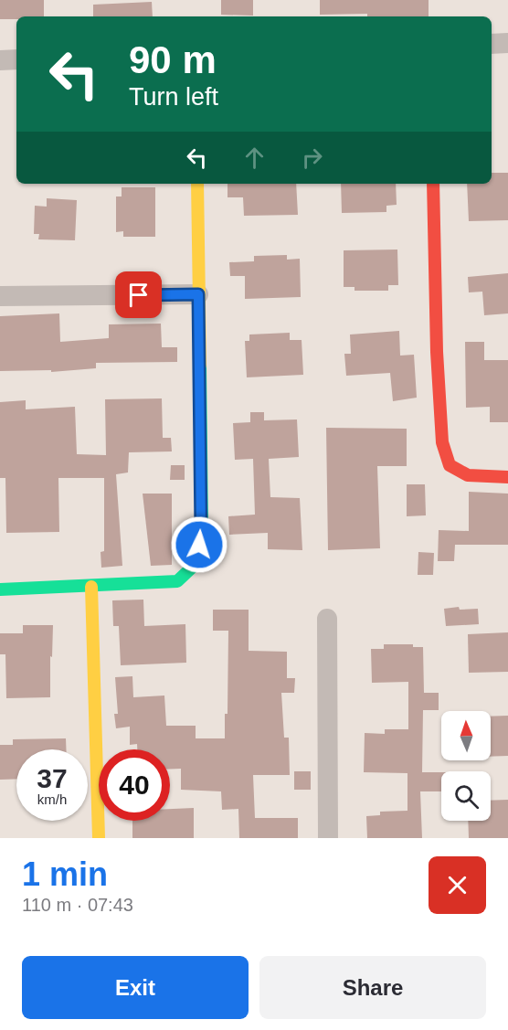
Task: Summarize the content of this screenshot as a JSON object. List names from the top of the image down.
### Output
{
  "north": "top",
  "page": {
    "turn": ["90 m", "Turn left"],
    "speed": "37 km/h",
    "limit": "40",
    "heading": ["1 min", "110 m · 07:43"],
    "buttons": ["Exit", "Share"]
  }
}
